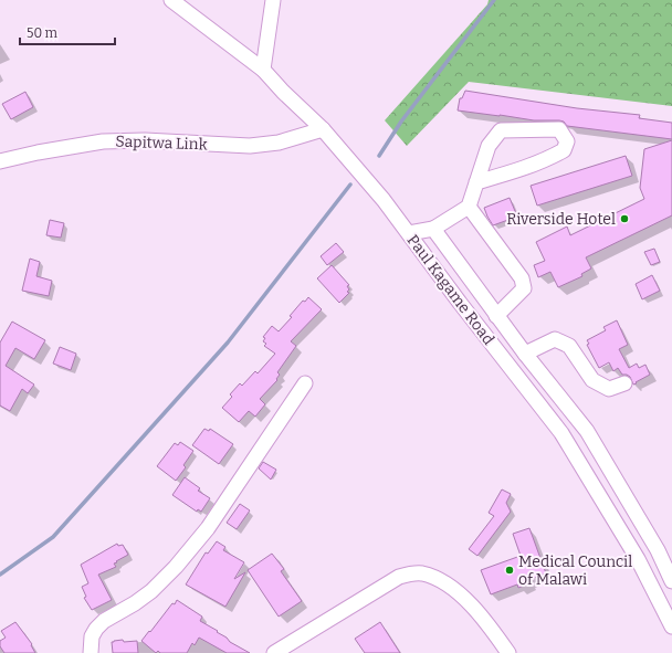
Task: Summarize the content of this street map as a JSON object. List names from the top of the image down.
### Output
{
  "streets": {
    "street": ["Sapitwa Link", "Paul Kagame Road"]
  },
  "crossings": [
    ["Sapitwa Link", "Paul Kagame Road"]
  ],
  "places": ["Riverside Hotel", "Medical Council of Malawi"],
  "scale_bar": "50 m"
}
